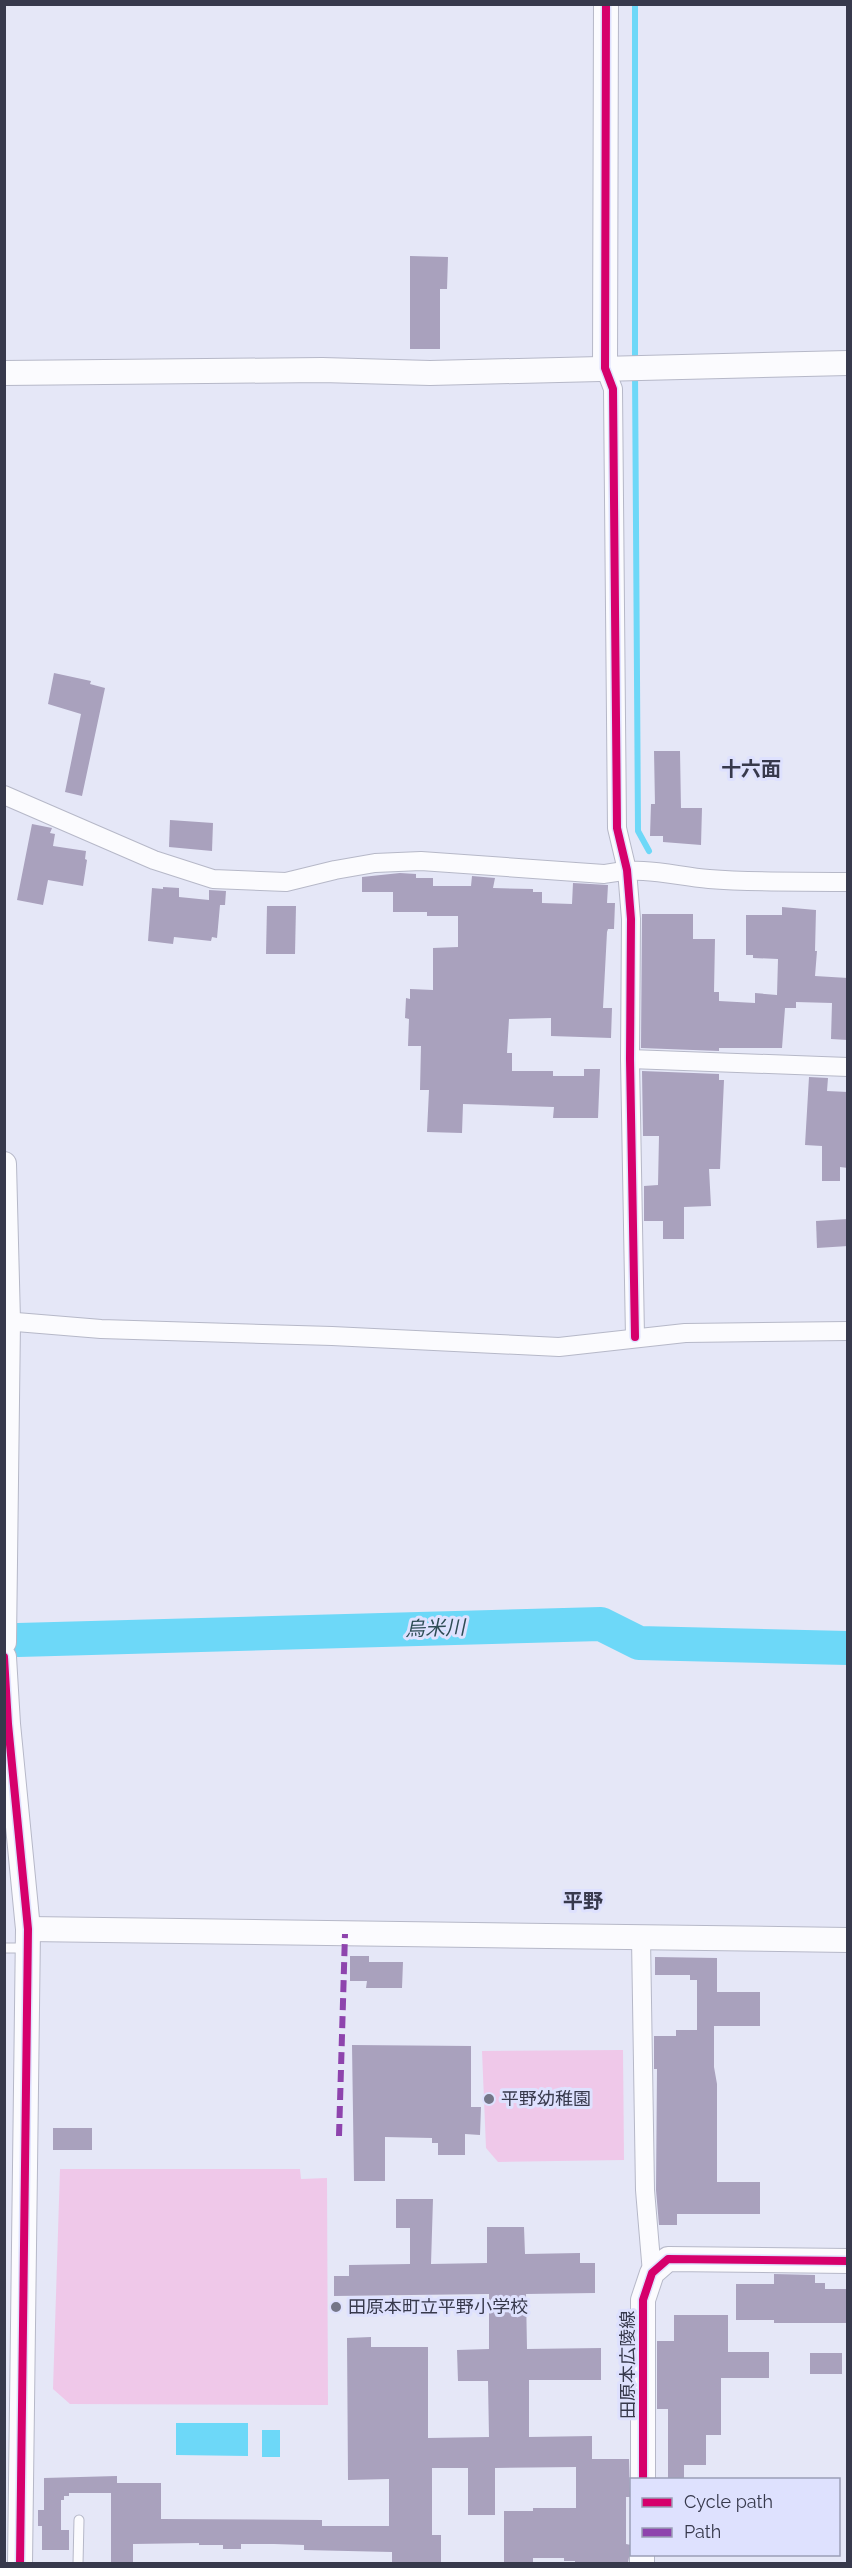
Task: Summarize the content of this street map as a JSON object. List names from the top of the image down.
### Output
{
  "streets": {
    "street": ["田原本広陵線"]
  },
  "districts": ["十六面", "平野"],
  "water": ["烏米川"],
  "places": ["平野幼稚園", "田原本町立平野小学校"],
  "legend": ["Cycle path", "Path"]
}
